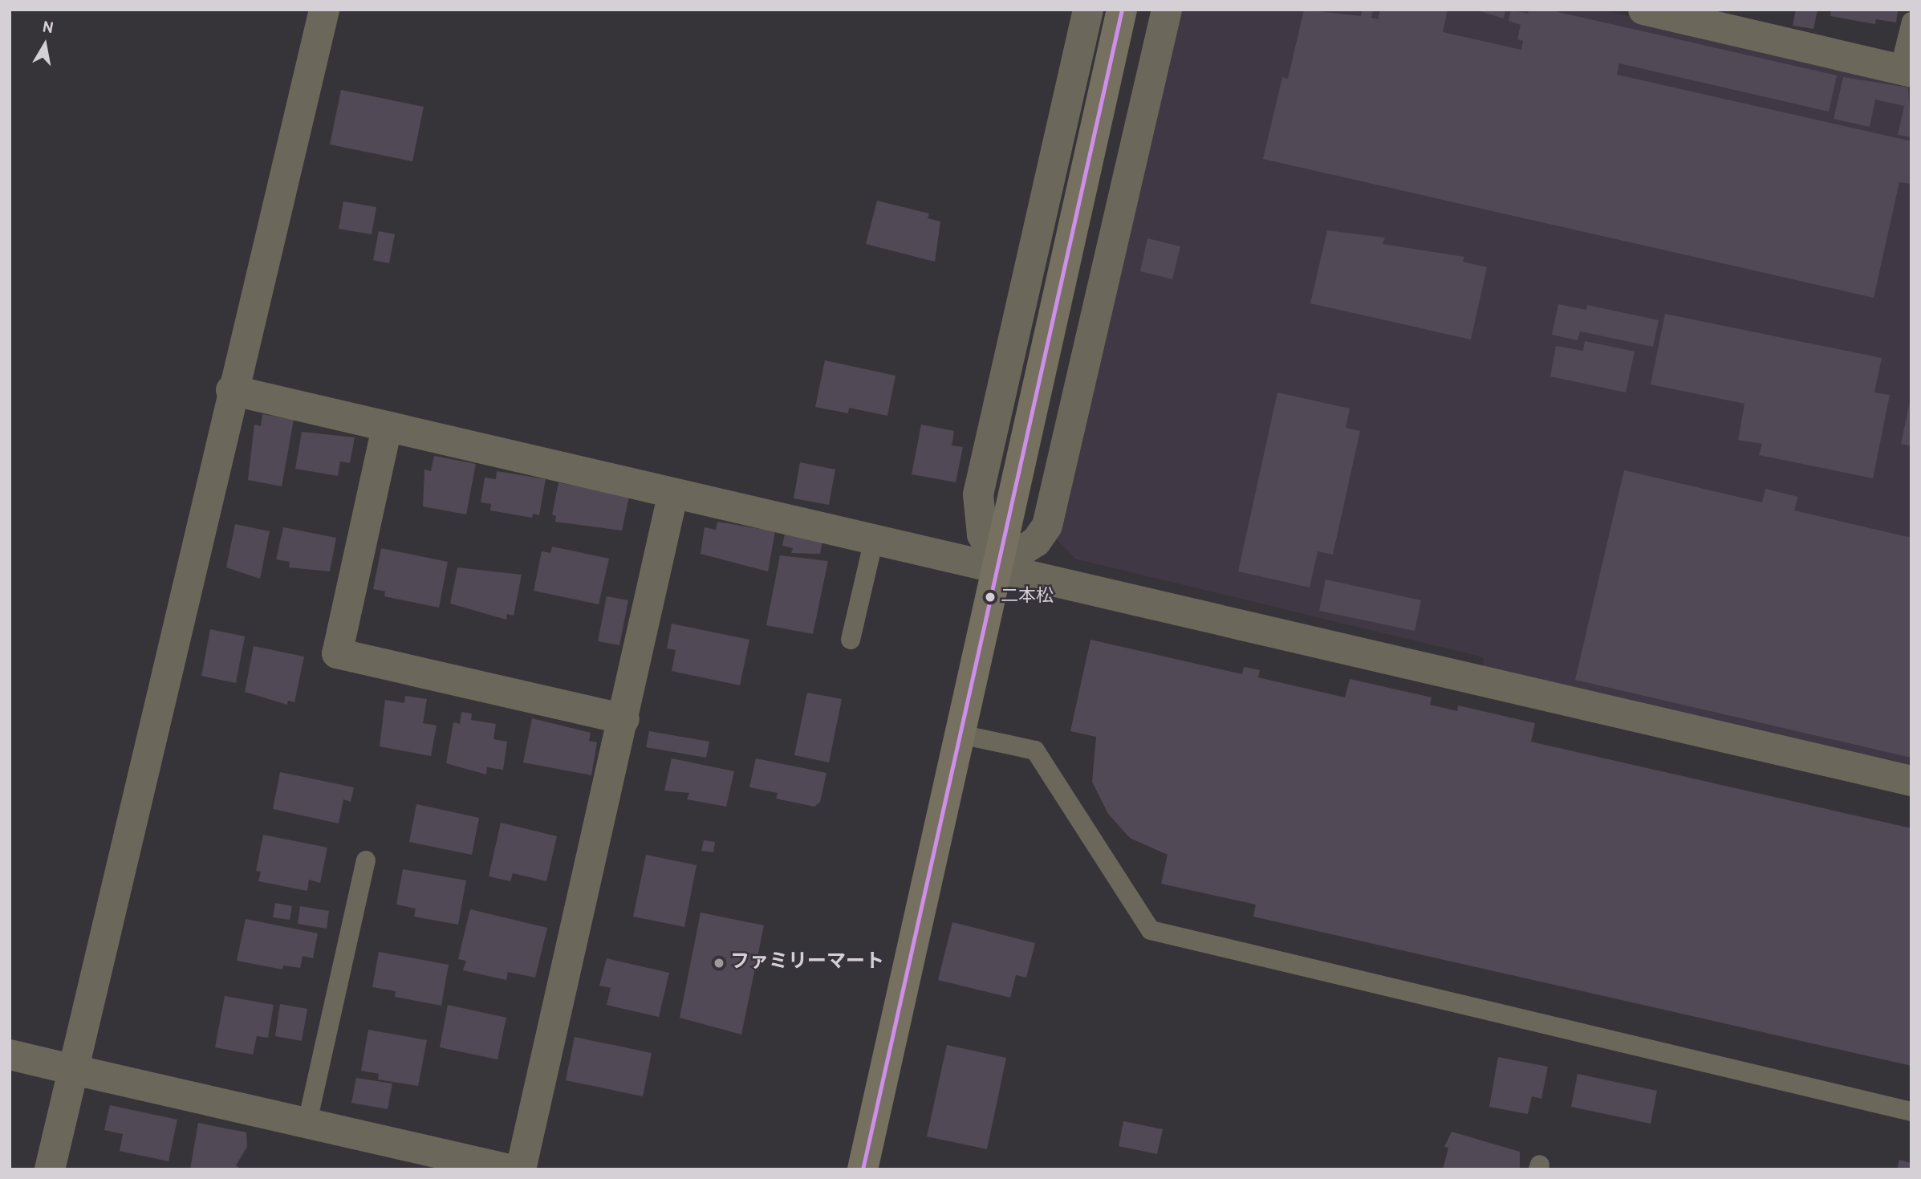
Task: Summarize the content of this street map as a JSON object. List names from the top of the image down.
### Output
{
  "places": ["二本松", "ファミリーマート"],
  "north": "top"
}
